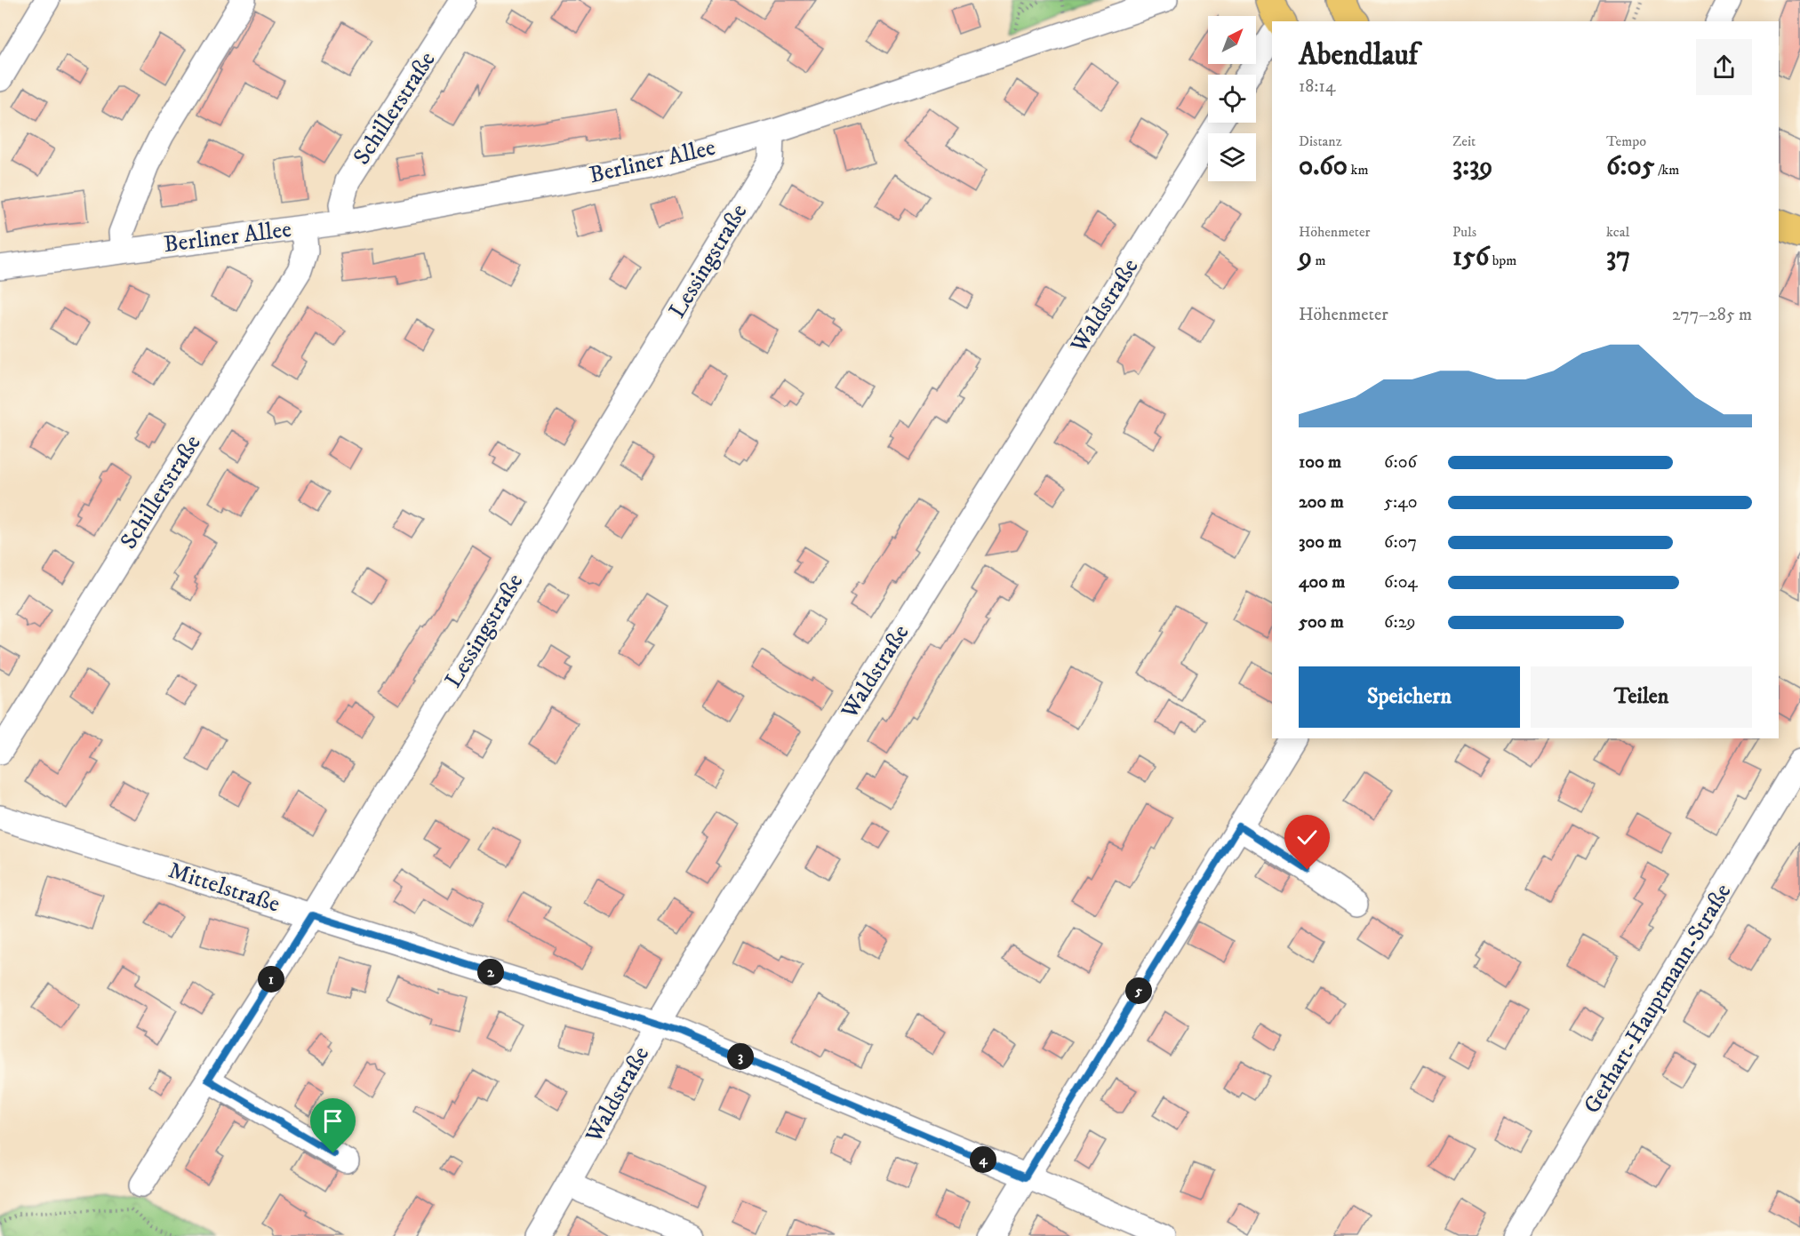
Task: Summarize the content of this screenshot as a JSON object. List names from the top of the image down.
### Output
{
  "streets": {
    "street": [
      "Schillerstraße",
      "Berliner Allee",
      "Lessingstraße",
      "Waldstraße",
      "Mittelstraße",
      "Gerhart-Hauptmann-Straße"
    ]
  },
  "crossings": [
    ["Schillerstraße", "Berliner Allee"],
    ["Berliner Allee", "Lessingstraße"],
    ["Lessingstraße", "Mittelstraße"],
    ["Waldstraße", "Mittelstraße"]
  ],
  "north": "top right",
  "page": {
    "heading": ["Abendlauf", "18:14"],
    "stats": [
      ["Distanz", "0.60 km"],
      ["Zeit", "3:39"],
      ["Tempo", "6:05 /km"],
      ["Höhenmeter", "9 m"],
      ["Puls", "156 bpm"],
      ["kcal", "37"]
    ],
    "chart": ["Höhenmeter", "277–285 m"],
    "list": [
      {
        "name": "100 m",
        "note": "6:06"
      },
      {
        "name": "200 m",
        "note": "5:40"
      },
      {
        "name": "300 m",
        "note": "6:07"
      },
      {
        "name": "400 m",
        "note": "6:04"
      },
      {
        "name": "500 m",
        "note": "6:29"
      }
    ],
    "buttons": ["Speichern", "Teilen"],
    "pins": [
      "2",
      "1",
      "5",
      "3",
      "4"
    ]
  }
}
